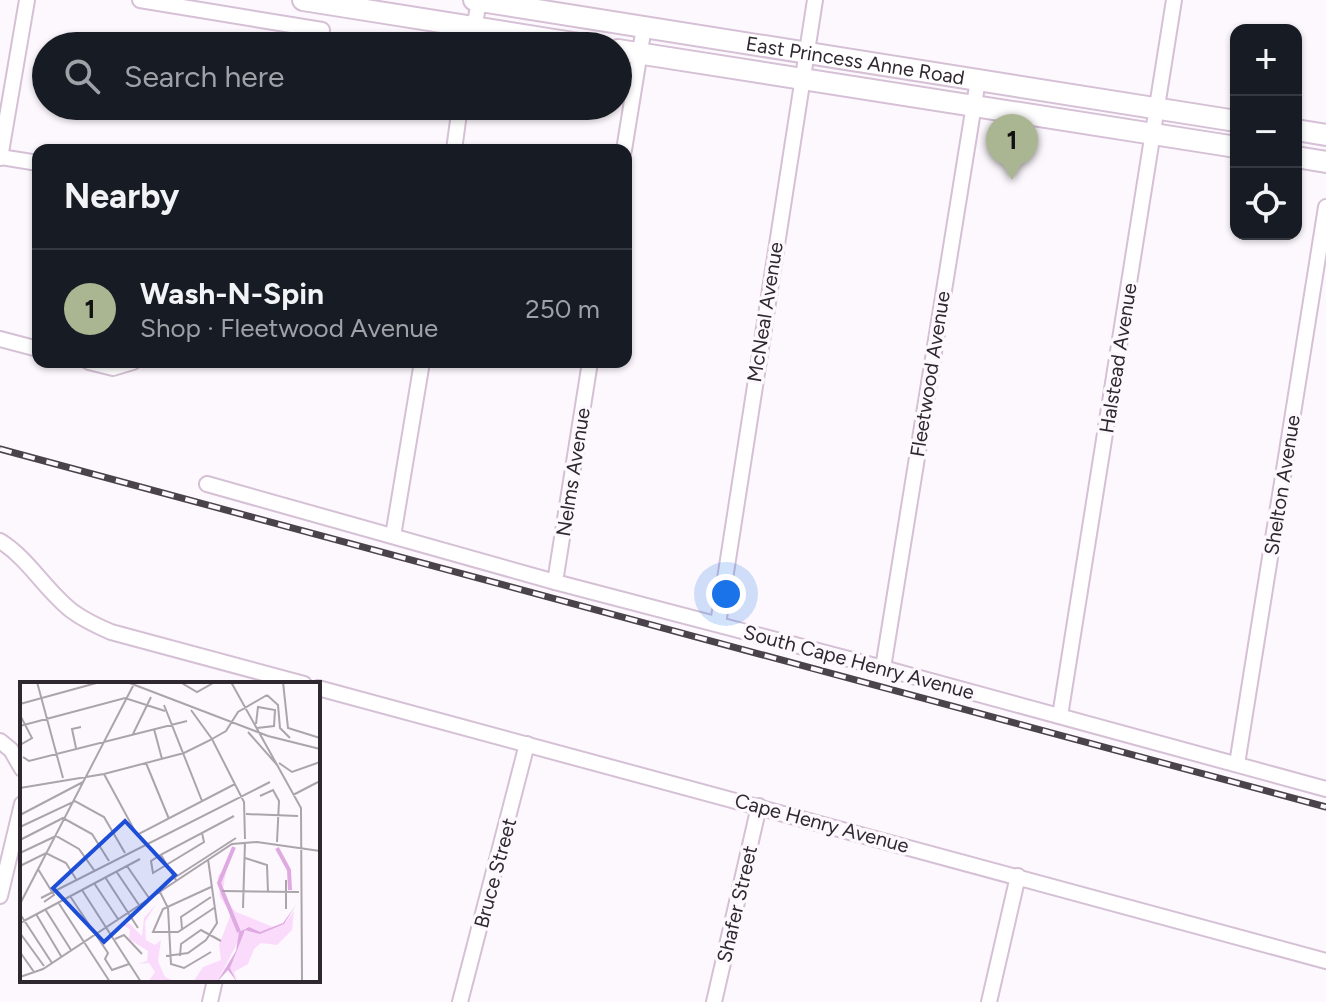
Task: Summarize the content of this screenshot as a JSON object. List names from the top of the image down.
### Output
{
  "streets": {
    "main road": ["East Princess Anne Road"],
    "street": [
      "McNeal Avenue",
      "Halstead Avenue",
      "Fleetwood Avenue",
      "Nelms Avenue",
      "Shelton Avenue",
      "South Cape Henry Avenue",
      "Cape Henry Avenue",
      "Bruce Street",
      "Shafer Street"
    ]
  },
  "crossings": [
    ["East Princess Anne Road", "McNeal Avenue"],
    ["East Princess Anne Road", "Halstead Avenue"],
    ["East Princess Anne Road", "Fleetwood Avenue"],
    ["McNeal Avenue", "South Cape Henry Avenue"],
    ["Halstead Avenue", "South Cape Henry Avenue"],
    ["Fleetwood Avenue", "South Cape Henry Avenue"],
    ["Nelms Avenue", "South Cape Henry Avenue"],
    ["Shelton Avenue", "South Cape Henry Avenue"],
    ["Cape Henry Avenue", "Bruce Street"],
    ["Cape Henry Avenue", "Shafer Street"]
  ],
  "page": {
    "map_buttons": ["+", "−"],
    "search": "Search here",
    "pins": "1",
    "heading": "Nearby",
    "list": [
      {
        "mark": "1",
        "name": "Wash-N-Spin",
        "note": "Shop · Fleetwood Avenue",
        "value": "250 m"
      }
    ]
  }
}
